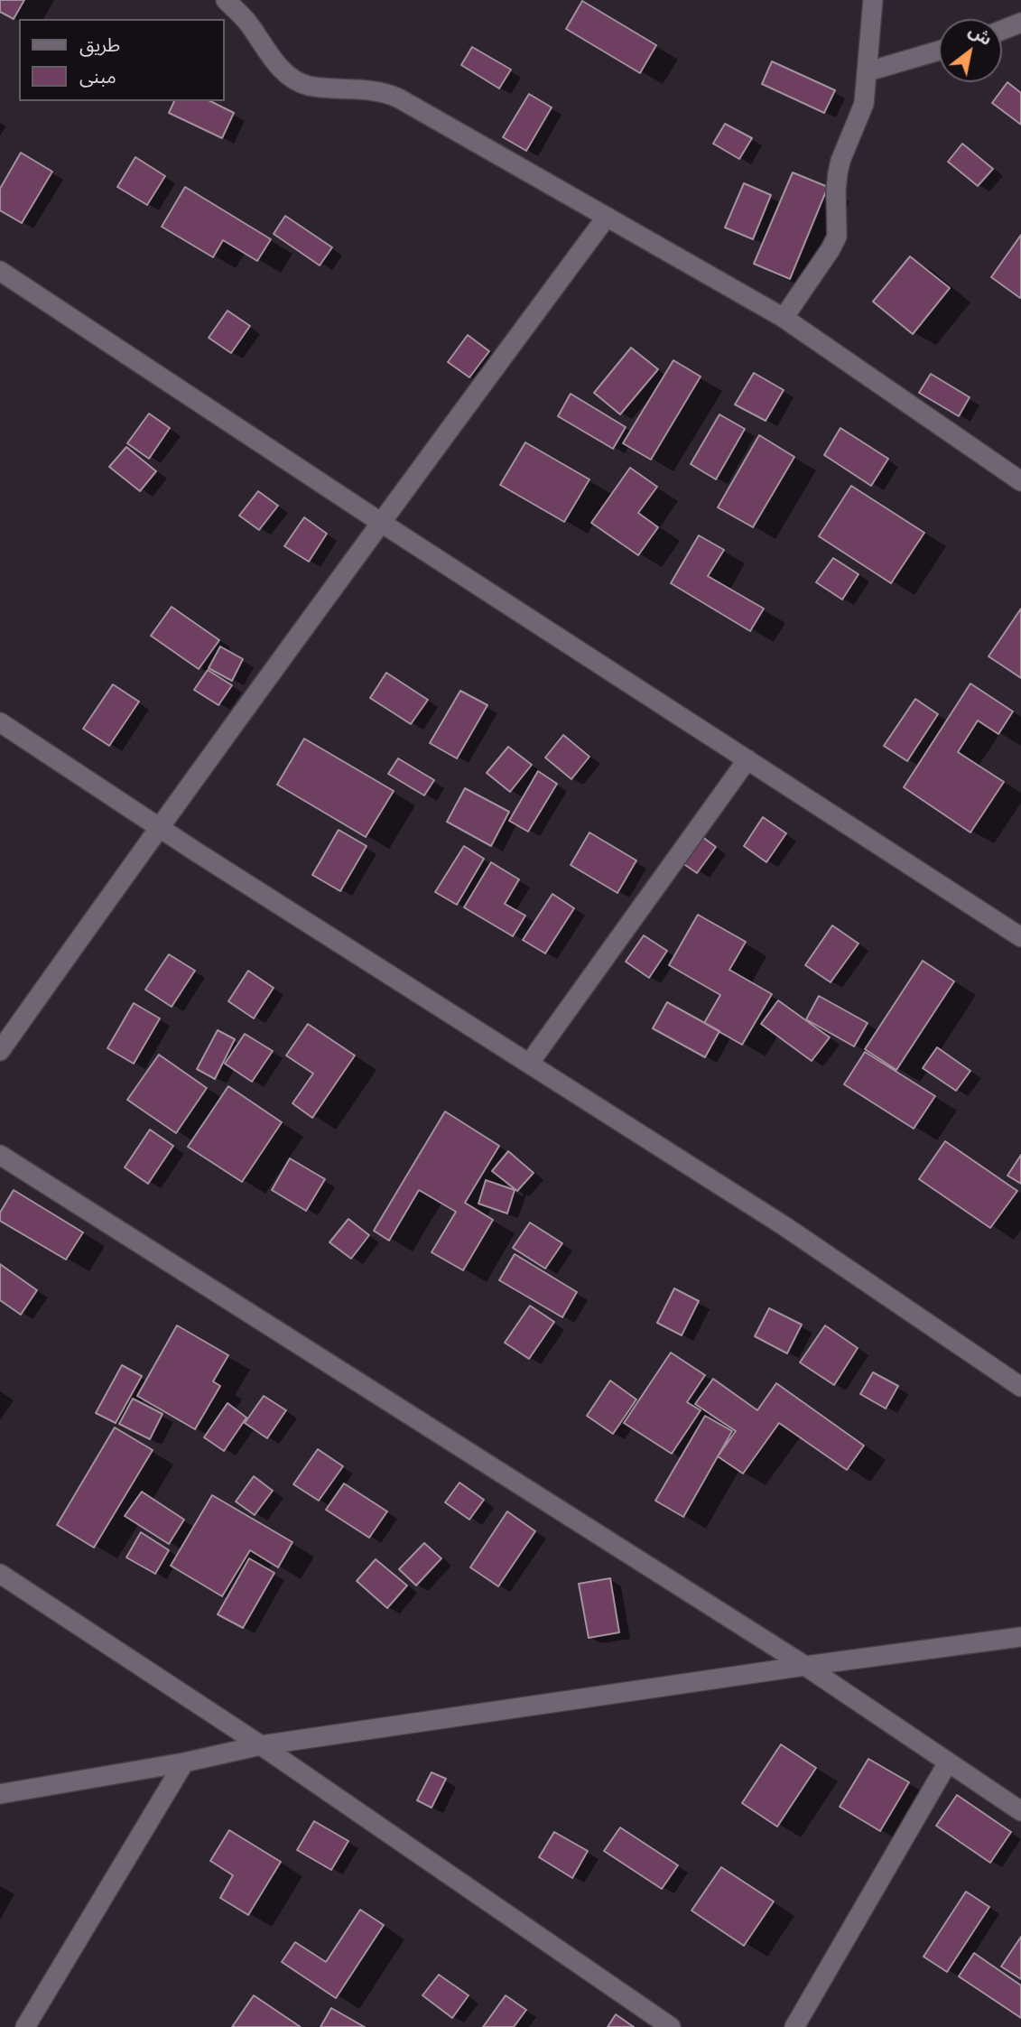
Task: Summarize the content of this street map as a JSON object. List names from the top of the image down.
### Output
{
  "legend": ["طريق", "مبنى"],
  "north": "top right"
}
